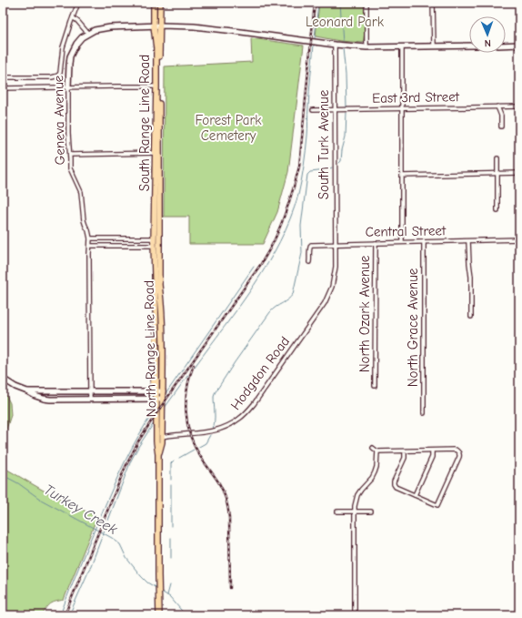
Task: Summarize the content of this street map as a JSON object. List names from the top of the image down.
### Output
{
  "streets": {
    "main road": ["South Range Line Road", "North Range Line Road"],
    "street": [
      "East 3rd Street",
      "Geneva Avenue",
      "South Turk Avenue",
      "Central Street",
      "North Ozark Avenue",
      "North Grace Avenue",
      "Hodgdon Road"
    ]
  },
  "crossings": [
    ["East 3rd Street", "South Turk Avenue"],
    ["South Range Line Road", "North Range Line Road"],
    ["South Turk Avenue", "Central Street"],
    ["South Turk Avenue", "Hodgdon Road"],
    ["Central Street", "North Ozark Avenue"],
    ["Central Street", "North Grace Avenue"],
    ["North Range Line Road", "Hodgdon Road"]
  ],
  "water": ["Turkey Creek"],
  "parks": ["Leonard Park", "Forest Park Cemetery"],
  "north": "bottom"
}
